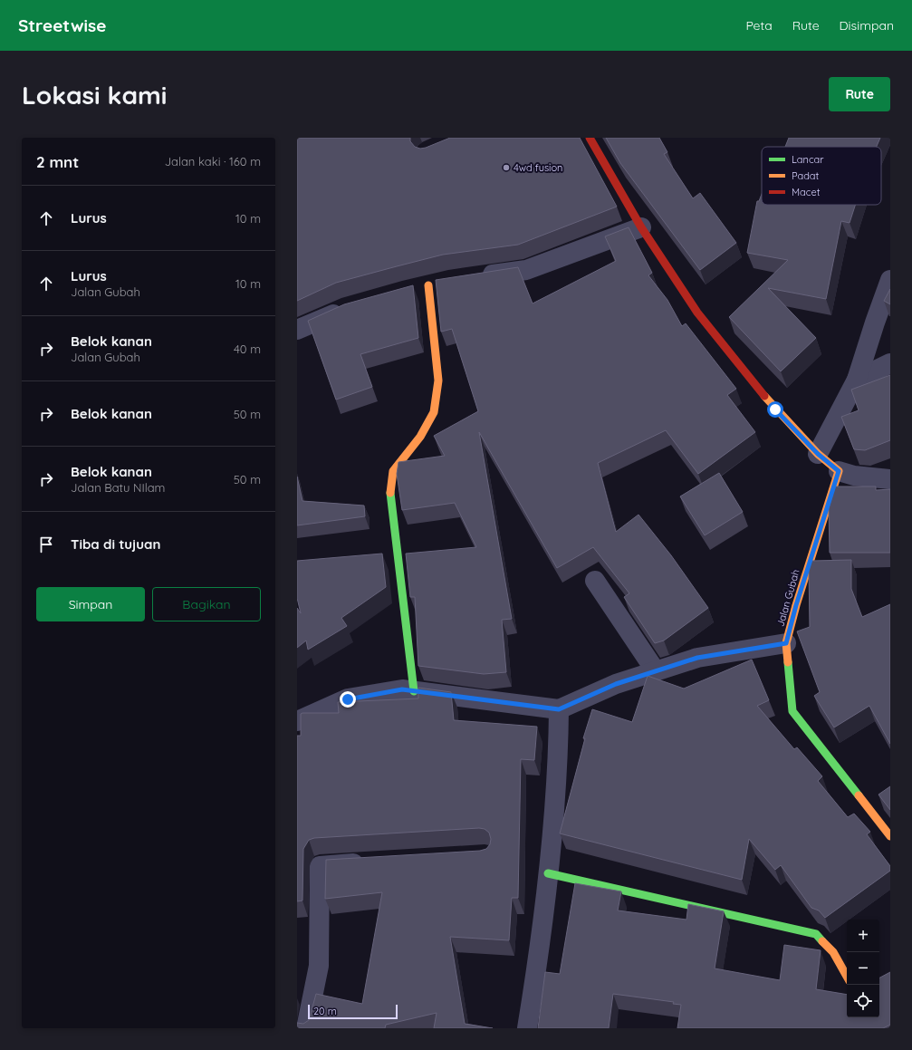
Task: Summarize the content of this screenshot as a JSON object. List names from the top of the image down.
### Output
{
  "streets": {
    "street": ["Jalan Gubah"]
  },
  "places": ["4wd fusion"],
  "legend": ["Lancar", "Padat", "Macet"],
  "scale_bar": "20 m",
  "page": {
    "header": "Streetwise",
    "nav": ["Peta", "Rute", "Disimpan"],
    "buttons": [
      "Rute",
      ["Simpan", "Bagikan"]
    ],
    "title": "Lokasi kami",
    "heading": ["2 mnt", "Jalan kaki · 160 m"],
    "list": [
      ["Lurus", "10 m"],
      ["Lurus", "Jalan Gubah", "10 m"],
      ["Belok kanan", "Jalan Gubah", "40 m"],
      ["Belok kanan", "50 m"],
      ["Belok kanan", "Jalan Batu NIlam", "50 m"],
      "Tiba di tujuan"
    ],
    "map_buttons": ["+", "−"],
    "scale": "20 m"
  }
}
